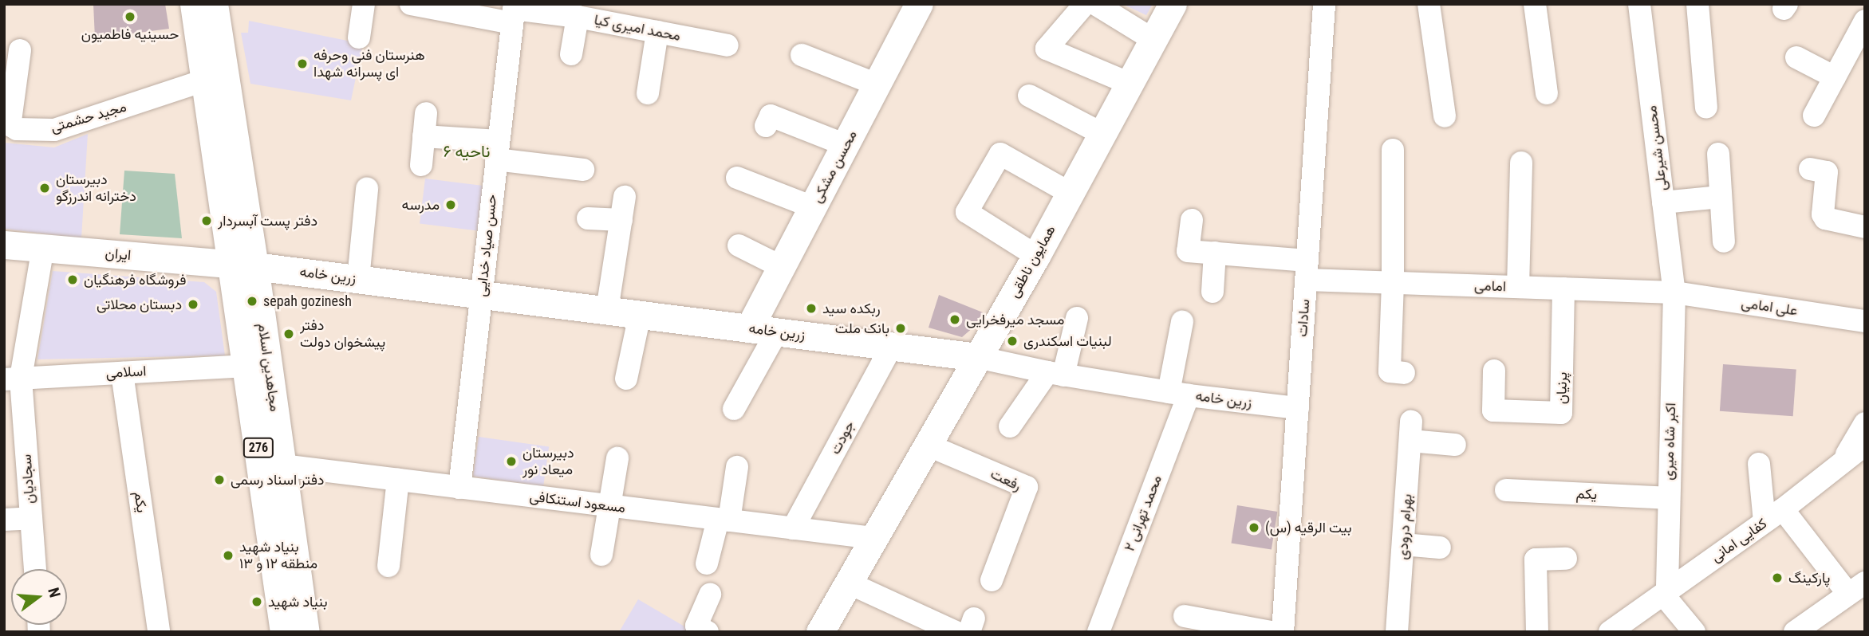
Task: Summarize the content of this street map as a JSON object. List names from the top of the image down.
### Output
{
  "streets": {
    "main road": [
      "محسن مشکی",
      "ایران",
      "همایون ناطقی",
      "زرین خامه",
      "مجاهدین اسلام",
      "276"
    ],
    "street": [
      "محمد امیری کیا",
      "مجید حشمتی",
      "محسن شیرعلی",
      "حسن صیاد خدایی",
      "امامی",
      "علی امامی",
      "سادات",
      "اسلامی",
      "پرنیان",
      "جودت",
      "اکبر شاه میری",
      "سجادیان",
      "رفعت",
      "یکم",
      "مسعود استنکافی",
      "محمد تهرانی ۲",
      "بهرام درودی",
      "کفایی امانی"
    ]
  },
  "crossings": [
    ["محمد امیری کیا", "حسن صیاد خدایی"],
    ["مجید حشمتی", "مجاهدین اسلام"],
    ["محسن شیرعلی", "امامی"],
    ["محسن شیرعلی", "علی امامی"],
    ["محسن شیرعلی", "اکبر شاه میری"],
    ["محسن مشکی", "زرین خامه"],
    ["حسن صیاد خدایی", "زرین خامه"],
    ["حسن صیاد خدایی", "مسعود استنکافی"],
    ["ایران", "زرین خامه"],
    ["ایران", "مجاهدین اسلام"],
    ["ایران", "سجادیان"],
    ["همایون ناطقی", "زرین خامه"],
    ["همایون ناطقی", "رفعت"],
    ["همایون ناطقی", "مسعود استنکافی"],
    ["زرین خامه", "سادات"],
    ["زرین خامه", "مجاهدین اسلام"],
    ["زرین خامه", "جودت"],
    ["زرین خامه", "محمد تهرانی ۲"],
    ["امامی", "علی امامی"],
    ["امامی", "سادات"],
    ["امامی", "پرنیان"],
    ["امامی", "اکبر شاه میری"],
    ["علی امامی", "اکبر شاه میری"],
    ["مجاهدین اسلام", "اسلامی"],
    ["مجاهدین اسلام", "مسعود استنکافی"],
    ["اسلامی", "سجادیان"],
    ["اسلامی", "یکم"],
    ["جودت", "مسعود استنکافی"],
    ["اکبر شاه میری", "یکم"],
    ["اکبر شاه میری", "کفایی امانی"]
  ],
  "districts": ["ناحیه ۶"],
  "places": [
    "حسینیه فاطمیون",
    "هنرستان فنی وحرفه ای پسرانه شهدا",
    "دبیرستان دخترانه اندرزگو",
    "مدرسه",
    "دفتر پست آبسردار",
    "فروشگاه فرهنگیان",
    "sepah gozinesh",
    "دبستان محلاتی",
    "ربکده سید",
    "مسجد میرفخرایی",
    "بانک ملت",
    "دفتر پیشخوان دولت",
    "لبنیات اسکندری",
    "دبیرستان میعاد نور",
    "دفتر اسناد رسمی",
    "بیت الرقیه (س)",
    "بنیاد شهید منطقه ۱۲ و ۱۳",
    "پارکینگ",
    "بنیاد شهید"
  ],
  "north": "right"
}
